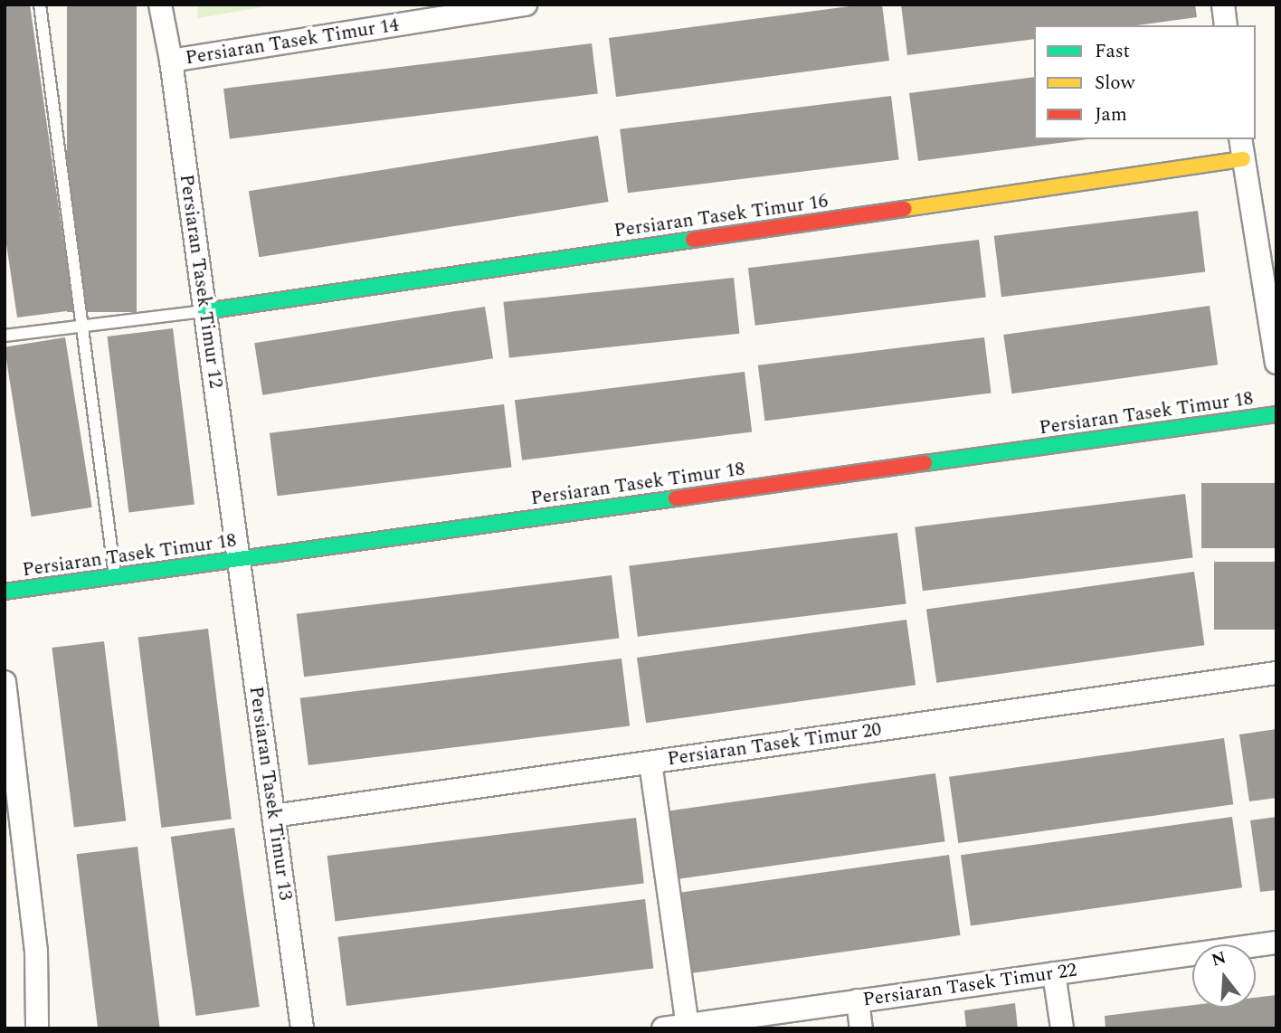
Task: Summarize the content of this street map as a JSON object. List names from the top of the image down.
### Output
{
  "streets": {
    "street": [
      "Persiaran Tasek Timur 14",
      "Persiaran Tasek Timur 16",
      "Persiaran Tasek Timur 12",
      "Persiaran Tasek Timur 18",
      "Persiaran Tasek Timur 20",
      "Persiaran Tasek Timur 13",
      "Persiaran Tasek Timur 22"
    ]
  },
  "crossings": [
    ["Persiaran Tasek Timur 14", "Persiaran Tasek Timur 12"],
    ["Persiaran Tasek Timur 16", "Persiaran Tasek Timur 12"],
    ["Persiaran Tasek Timur 12", "Persiaran Tasek Timur 18"],
    ["Persiaran Tasek Timur 12", "Persiaran Tasek Timur 13"],
    ["Persiaran Tasek Timur 18", "Persiaran Tasek Timur 13"],
    ["Persiaran Tasek Timur 20", "Persiaran Tasek Timur 13"]
  ],
  "legend": ["Fast", "Slow", "Jam"],
  "north": "top"
}
